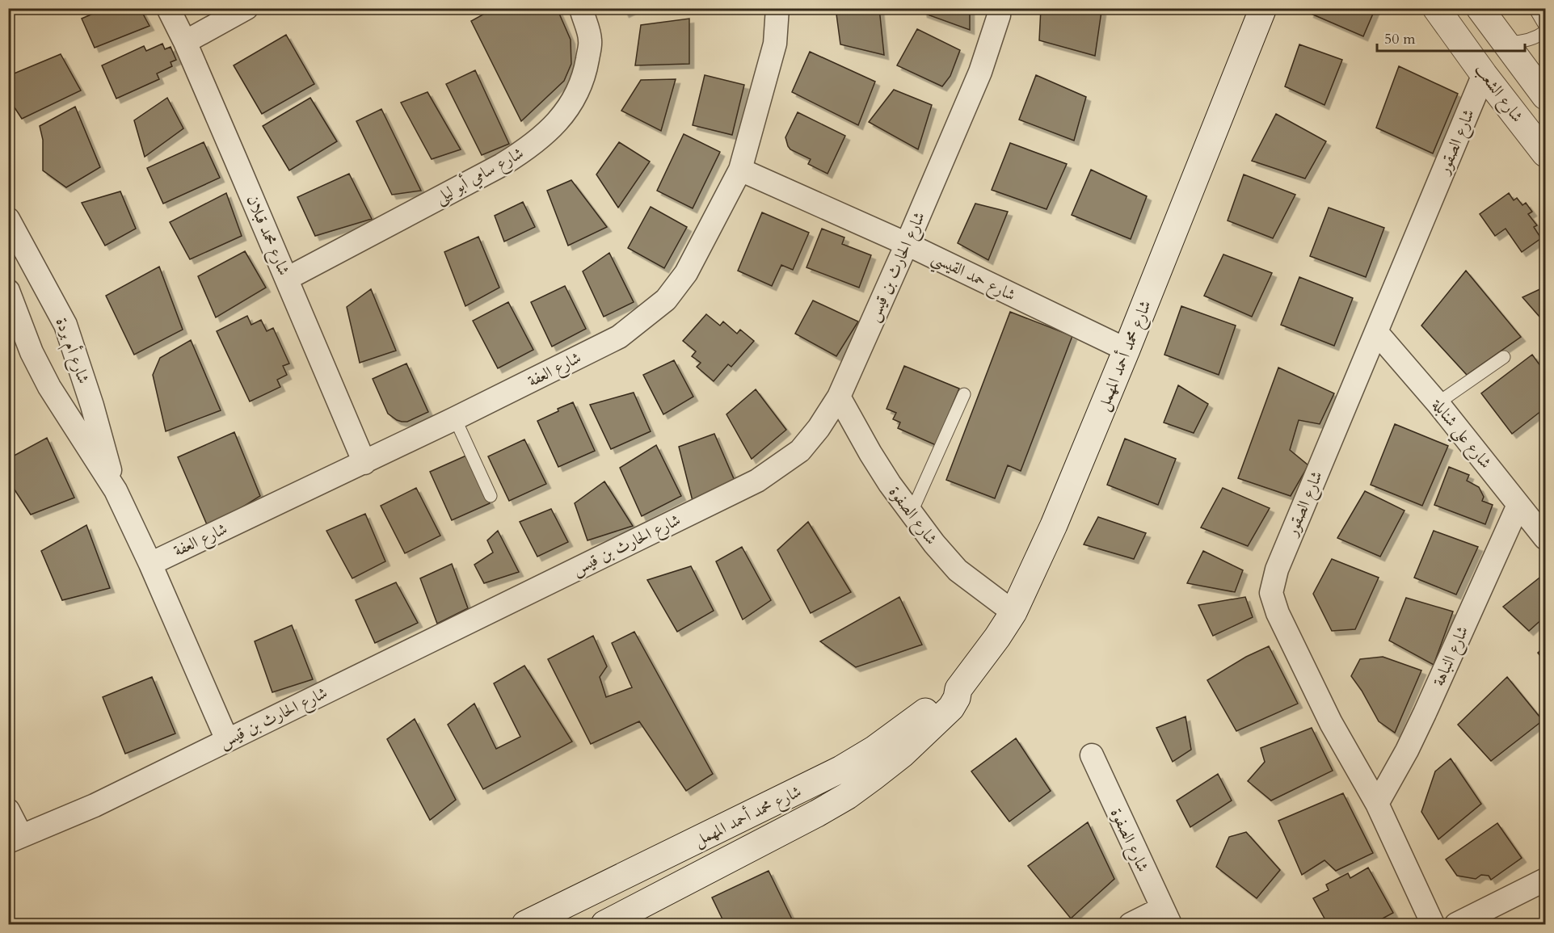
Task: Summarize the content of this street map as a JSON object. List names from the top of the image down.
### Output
{
  "streets": {
    "main road": ["شارع الشعب", "شارع محمد أحمد المهمل"],
    "street": [
      "شارع الصقور",
      "شارع سامي أبو ليلى",
      "شارع محمد قبلان",
      "شارع الحارث بن قيس",
      "شارع حمد القيسي",
      "شارع أم بردة",
      "شارع العفة",
      "شارع علي شنابلة",
      "شارع الصفوة",
      "شارع النباهة"
    ]
  },
  "crossings": [
    ["شارع الشعب", "شارع الصقور"],
    ["شارع الصقور", "شارع علي شنابلة"],
    ["شارع الصقور", "شارع النباهة"],
    ["شارع سامي أبو ليلى", "شارع محمد قبلان"],
    ["شارع محمد قبلان", "شارع العفة"],
    ["شارع الحارث بن قيس", "شارع حمد القيسي"],
    ["شارع الحارث بن قيس", "شارع أم بردة"],
    ["شارع الحارث بن قيس", "شارع الصفوة"],
    ["شارع حمد القيسي", "شارع محمد أحمد المهمل"],
    ["شارع حمد القيسي", "شارع العفة"],
    ["شارع أم بردة", "شارع العفة"],
    ["شارع محمد أحمد المهمل", "شارع الصفوة"],
    ["شارع علي شنابلة", "شارع النباهة"]
  ],
  "scale_bar": "50 m"
}
